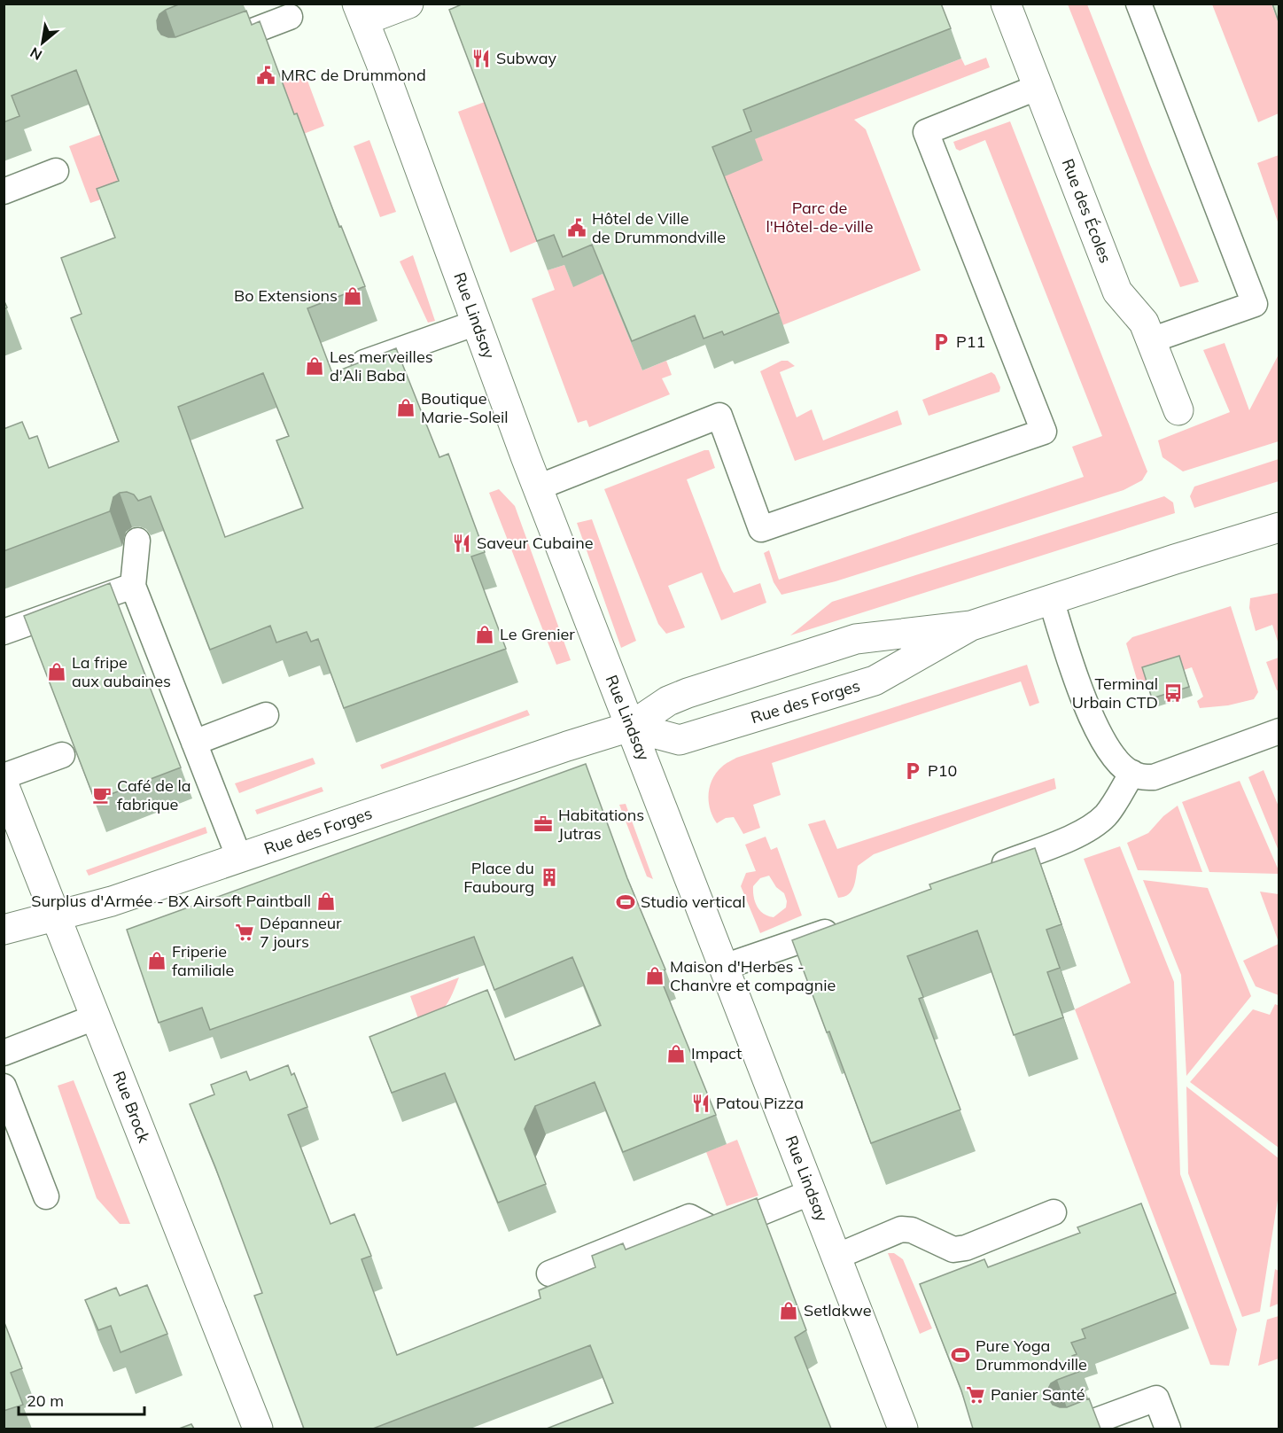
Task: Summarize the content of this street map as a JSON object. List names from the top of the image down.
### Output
{
  "streets": {
    "street": [
      "Rue des Écoles",
      "Rue Lindsay",
      "Rue des Forges",
      "Rue Brock"
    ]
  },
  "crossings": [
    ["Rue Lindsay", "Rue des Forges"],
    ["Rue des Forges", "Rue Brock"]
  ],
  "parks": ["Parc de l'Hôtel-de-ville"],
  "places": {
    "restaurant": ["Subway", "Saveur Cubaine", "Patou Pizza"],
    "public building": ["MRC de Drummond", "Hôtel de Ville de Drummondville"],
    "shop": [
      "Bo Extensions",
      "Les merveilles d'Ali Baba",
      "Boutique Marie-Soleil",
      "Le Grenier",
      "La fripe aux aubaines",
      "Surplus d'Armée - BX Airsoft Paintball",
      "Friperie familiale",
      "Maison d'Herbes - Chanvre et compagnie",
      "Impact",
      "Setlakwe"
    ],
    "parking": ["P11", "P10"],
    "bus stop": ["Terminal Urbain CTD"],
    "cafe": ["Café de la fabrique"],
    "office": ["Habitations Jutras"],
    "building": ["Place du Faubourg"],
    "sports": ["Studio vertical", "Pure Yoga Drummondville"],
    "supermarket": ["Dépanneur 7 jours", "Panier Santé"]
  },
  "scale_bar": "20 m",
  "north": "bottom left"
}
